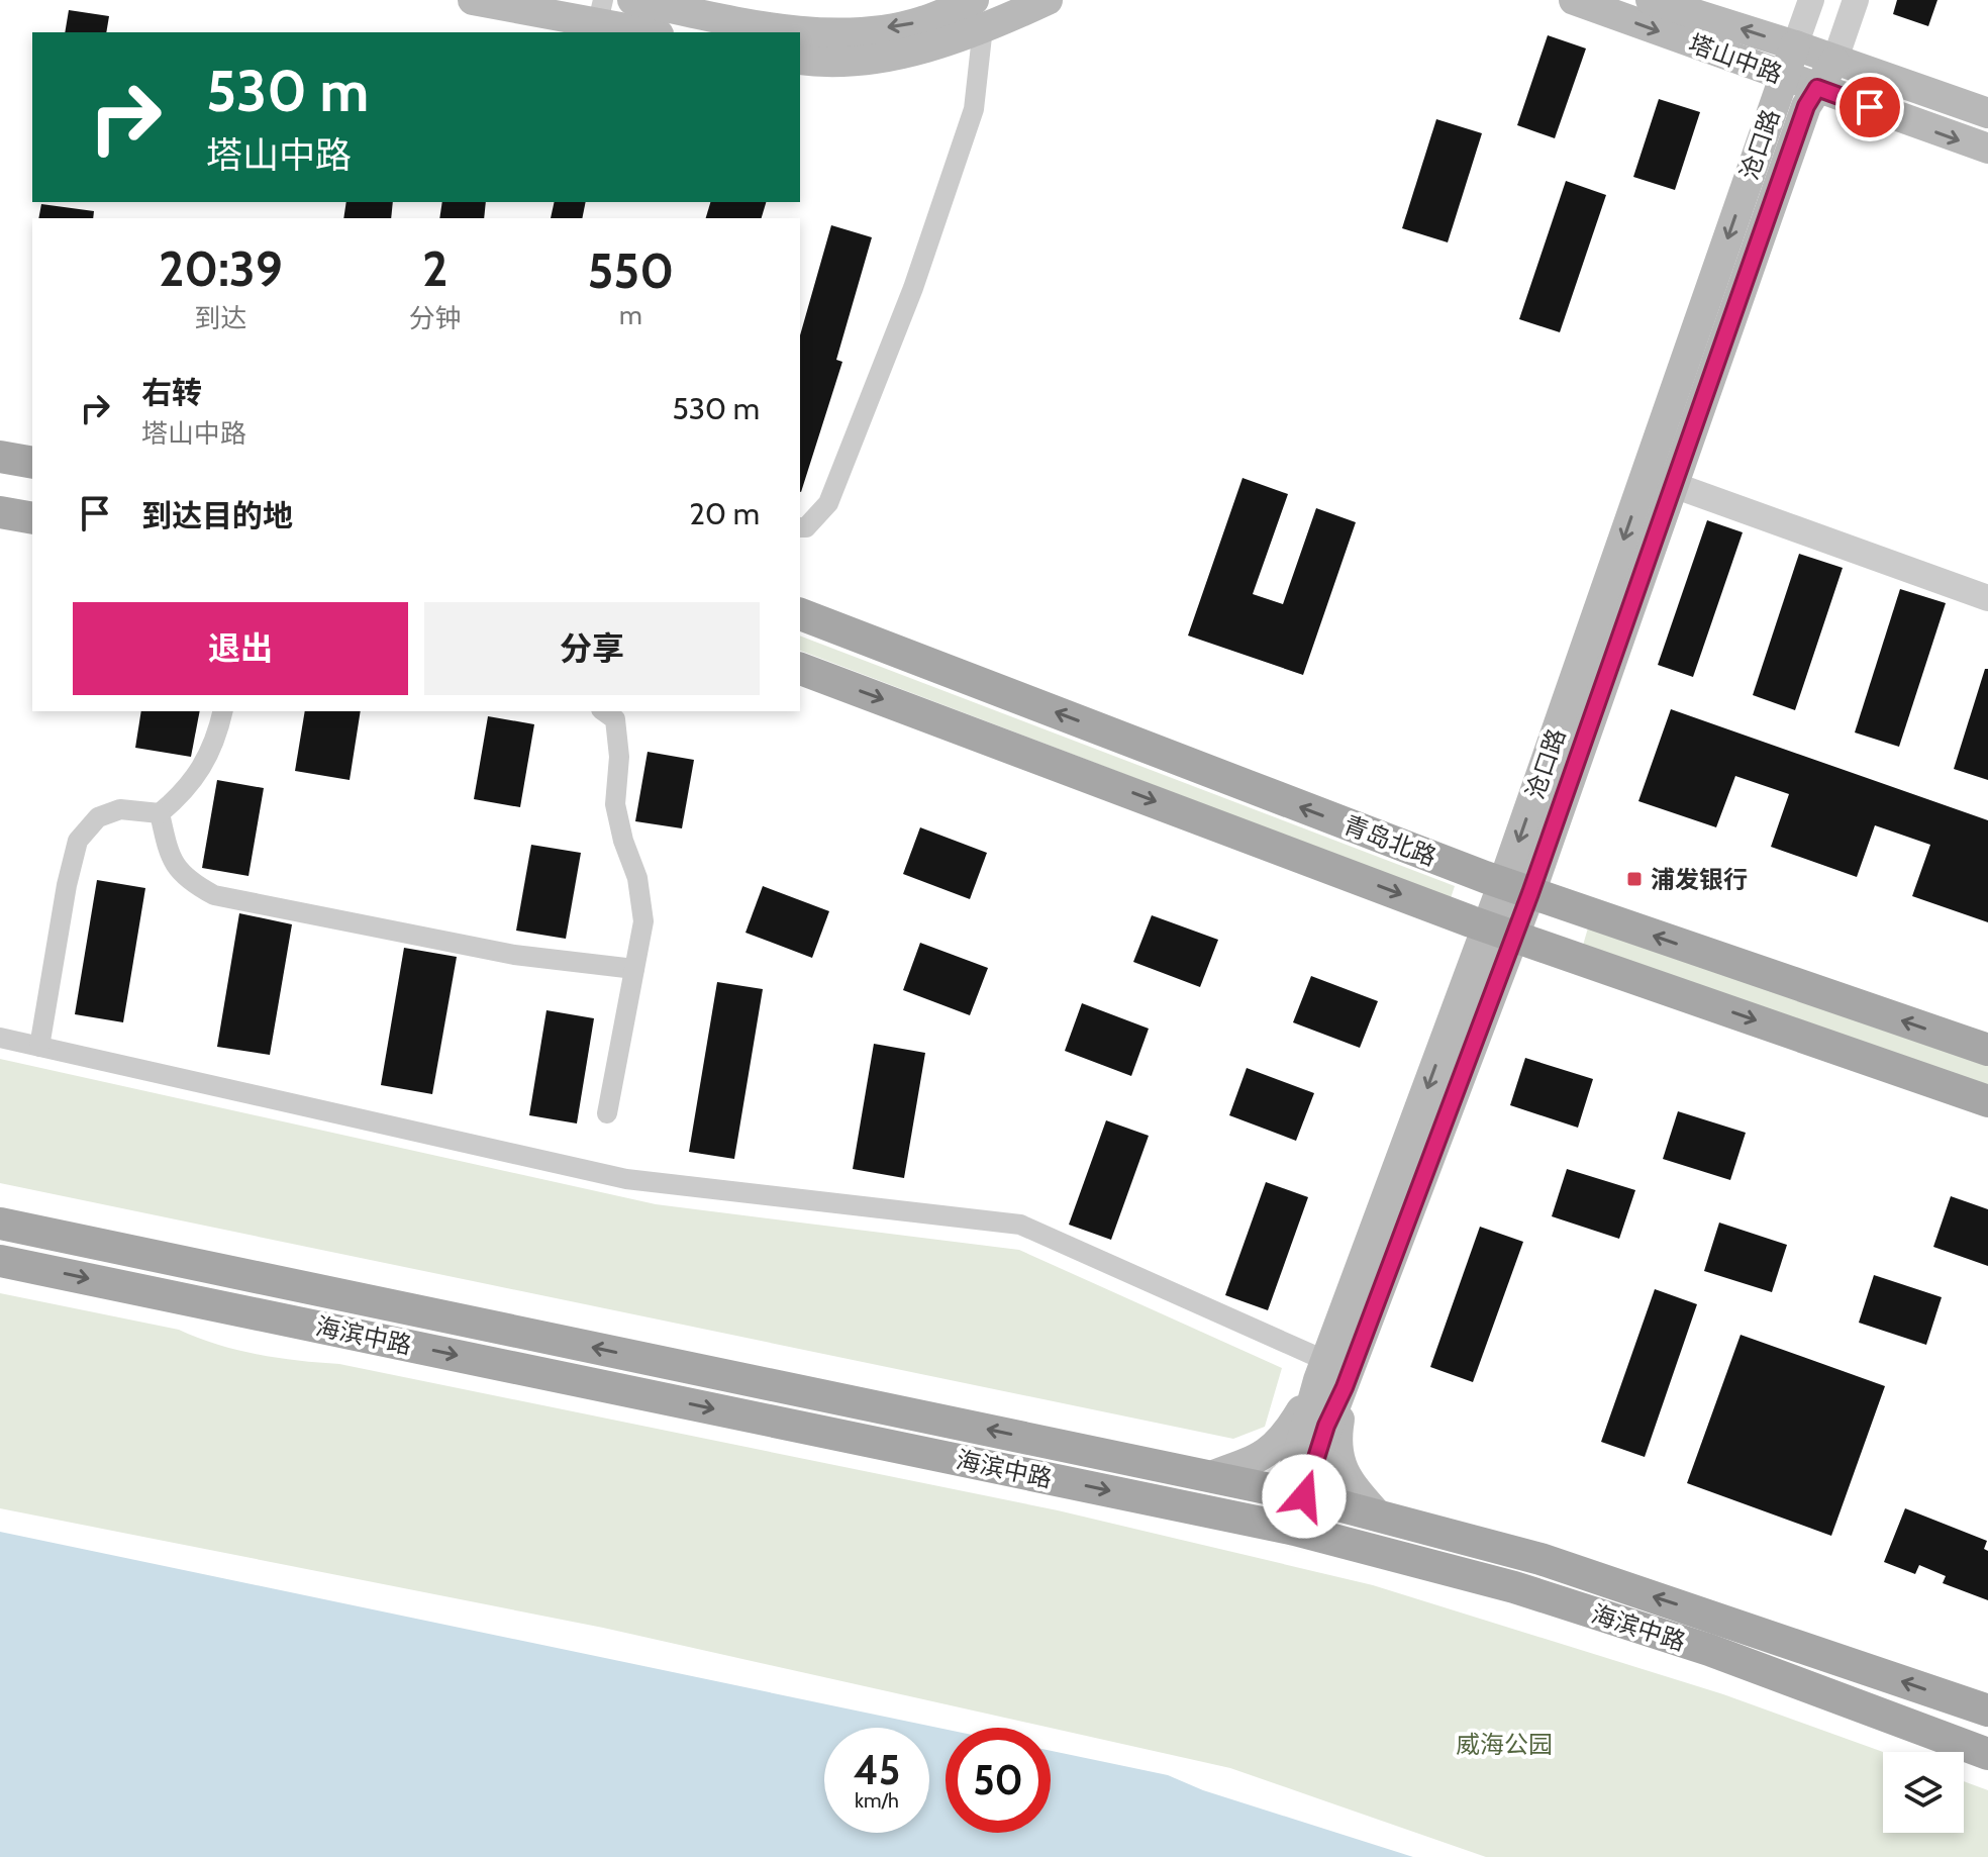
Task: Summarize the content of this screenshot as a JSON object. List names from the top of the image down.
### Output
{
  "streets": {
    "main road": [
      "塔山中路",
      "沧口路",
      "青岛北路",
      "海滨中路"
    ]
  },
  "crossings": [
    ["塔山中路", "沧口路"],
    ["沧口路", "青岛北路"],
    ["沧口路", "海滨中路"]
  ],
  "parks": ["威海公园"],
  "places": {
    "transit": ["浦发银行"]
  },
  "page": {
    "turn": ["530 m", "塔山中路"],
    "eta": [
      "20:39",
      "到达",
      "2",
      "分钟",
      "550",
      "m"
    ],
    "list": [
      {
        "name": "右转",
        "note": "塔山中路",
        "value": "530 m"
      },
      {
        "name": "到达目的地",
        "value": "20 m"
      }
    ],
    "buttons": ["退出", "分享"],
    "speed": "45 km/h",
    "limit": "50"
  }
}
